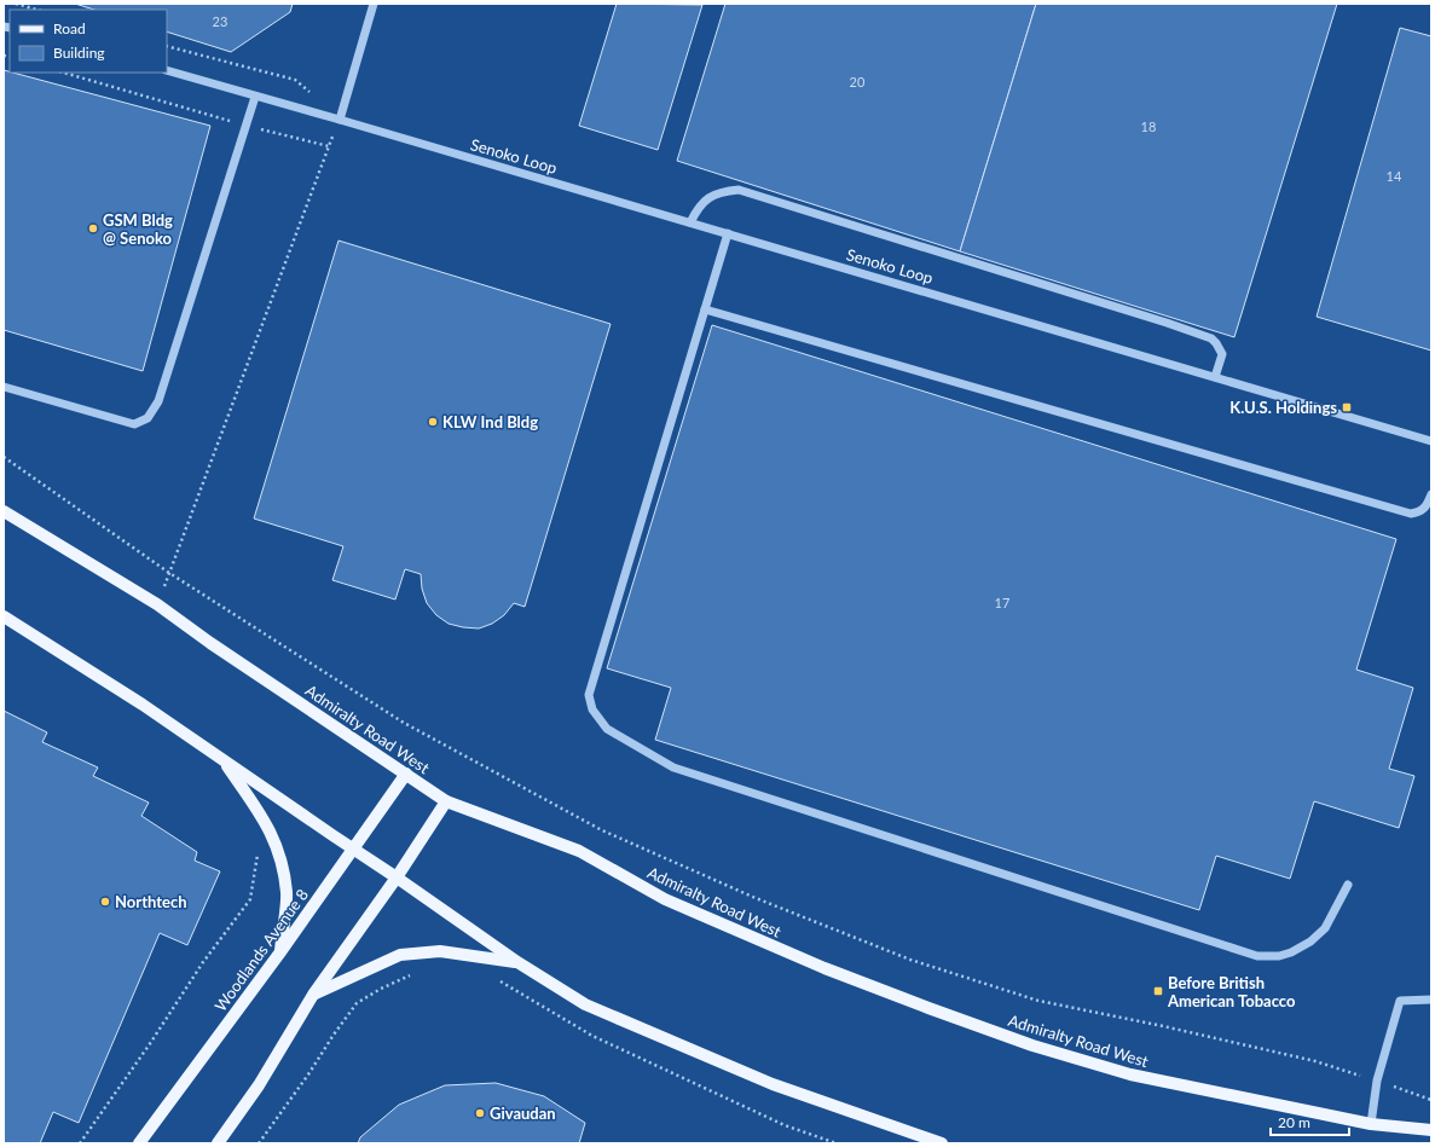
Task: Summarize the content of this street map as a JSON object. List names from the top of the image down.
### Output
{
  "streets": {
    "main road": ["Admiralty Road West", "Woodlands Avenue 8"],
    "street": ["Senoko Loop"]
  },
  "crossings": [
    ["Admiralty Road West", "Woodlands Avenue 8"]
  ],
  "places": {
    "other": [
      "GSM Bldg @ Senoko",
      "KLW Ind Bldg",
      "Northtech",
      "Givaudan"
    ],
    "transit": ["K.U.S. Holdings", "Before British American Tobacco"]
  },
  "house_numbers": [
    "23",
    "20",
    "18",
    "14",
    "17"
  ],
  "legend": ["Road", "Building"],
  "scale_bar": "20 m"
}
